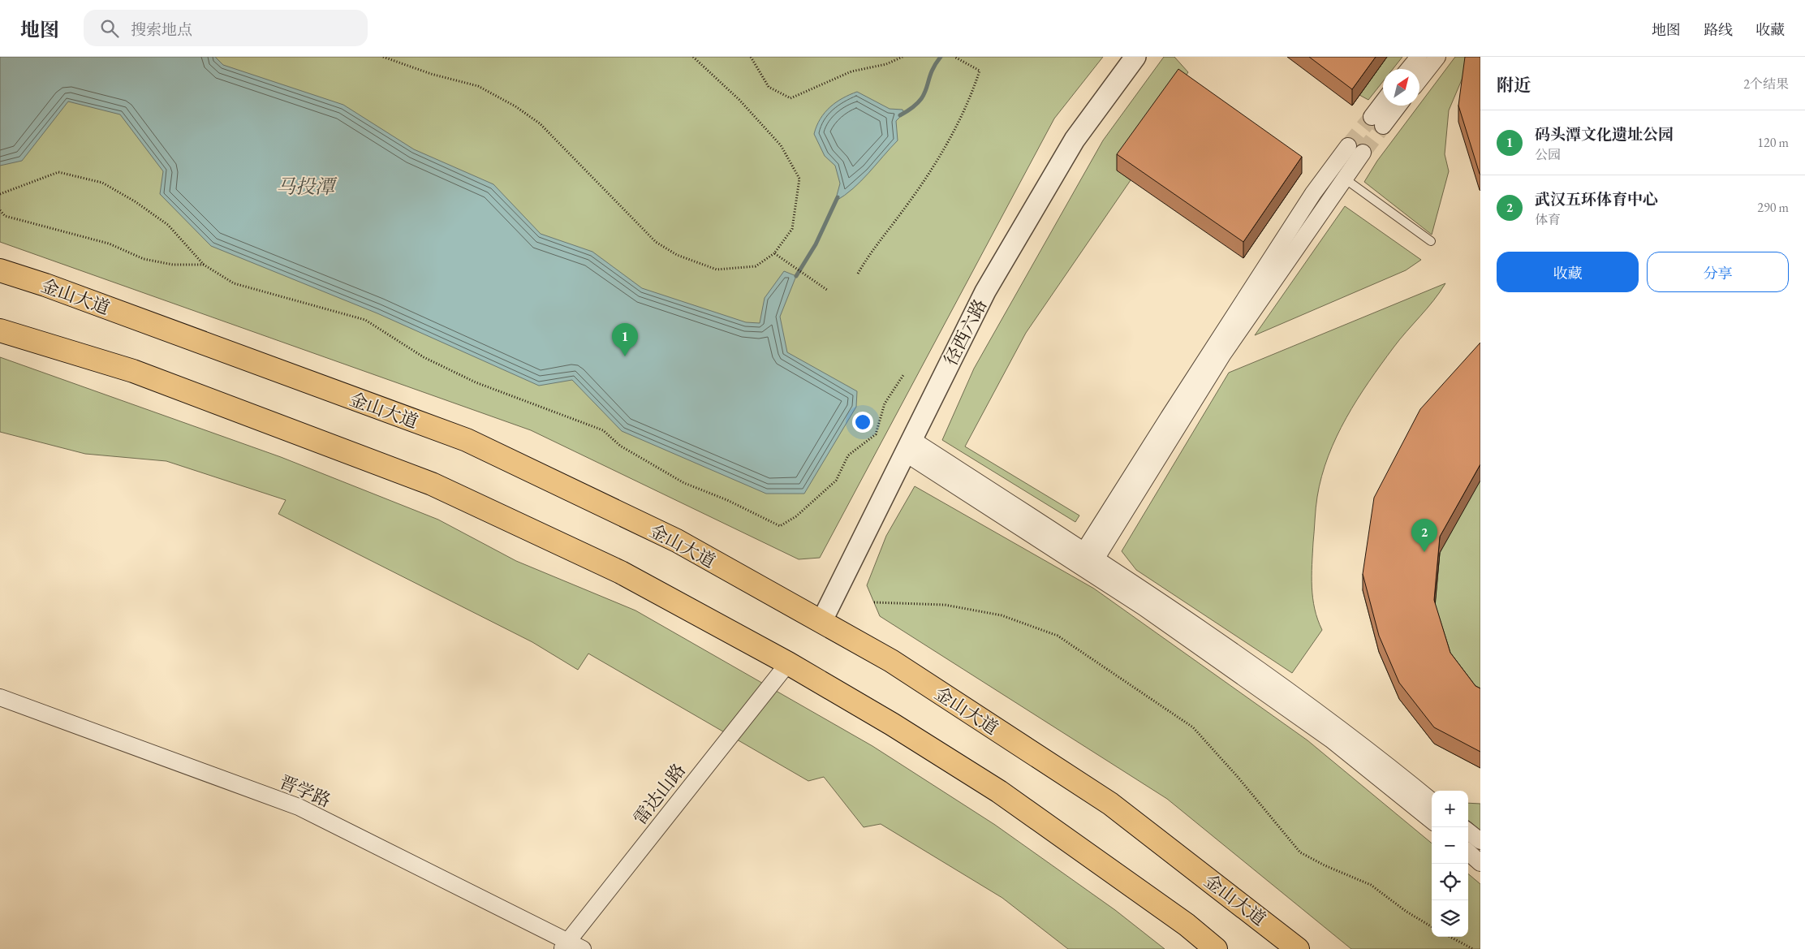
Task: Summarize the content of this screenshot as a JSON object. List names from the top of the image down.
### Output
{
  "streets": {
    "main road": ["金山大道"],
    "street": ["径西六路", "晋学路", "雷达山路"]
  },
  "crossings": [
    ["金山大道", "径西六路"],
    ["晋学路", "雷达山路"]
  ],
  "water": ["马投潭"],
  "north": "top right",
  "page": {
    "header": "地图",
    "search": "搜索地点",
    "nav": ["地图", "路线", "收藏"],
    "heading": ["附近", "2个结果"],
    "list": [
      {
        "mark": "1",
        "name": "码头潭文化遗址公园",
        "note": "公园",
        "value": "120 m"
      },
      {
        "mark": "2",
        "name": "武汉五环体育中心",
        "note": "体育",
        "value": "290 m"
      }
    ],
    "buttons": ["收藏", "分享"],
    "pins": ["1", "2"],
    "map_buttons": ["+", "−"]
  }
}
